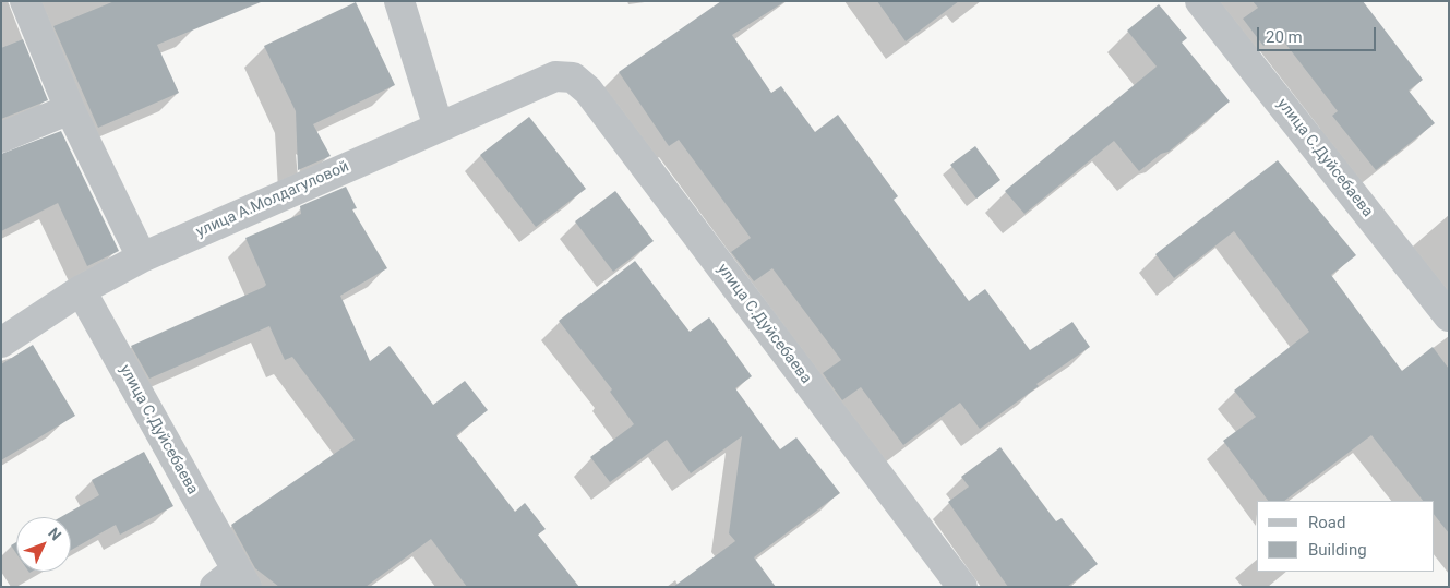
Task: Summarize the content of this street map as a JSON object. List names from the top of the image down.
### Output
{
  "streets": {
    "street": ["улица С.Дуйсебаева", "улица А.Молдагуловой"]
  },
  "crossings": [
    ["улица С.Дуйсебаева", "улица А.Молдагуловой"]
  ],
  "legend": ["Road", "Building"],
  "scale_bar": "20 m",
  "north": "top right"
}
